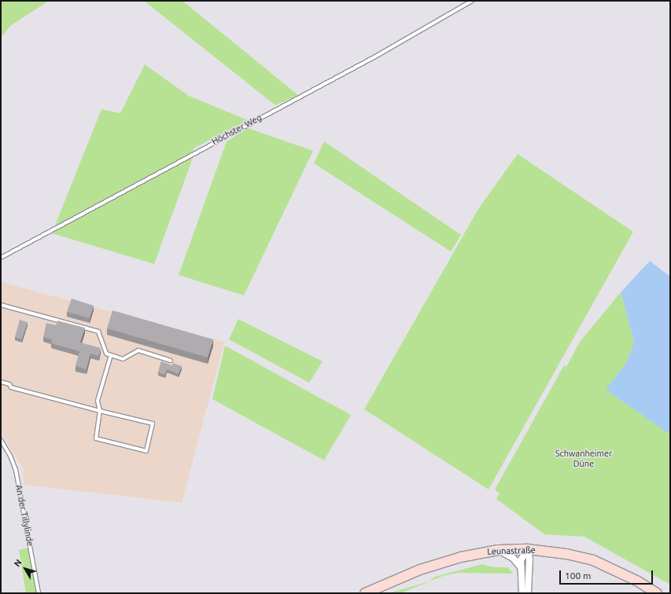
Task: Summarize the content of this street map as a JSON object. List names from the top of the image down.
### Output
{
  "streets": {
    "main road": ["Leunastraße"],
    "lane": ["Höchster Weg", "An der Tillylinde"]
  },
  "parks": ["Schwanheimer Düne"],
  "scale_bar": "100 m",
  "north": "top left"
}
